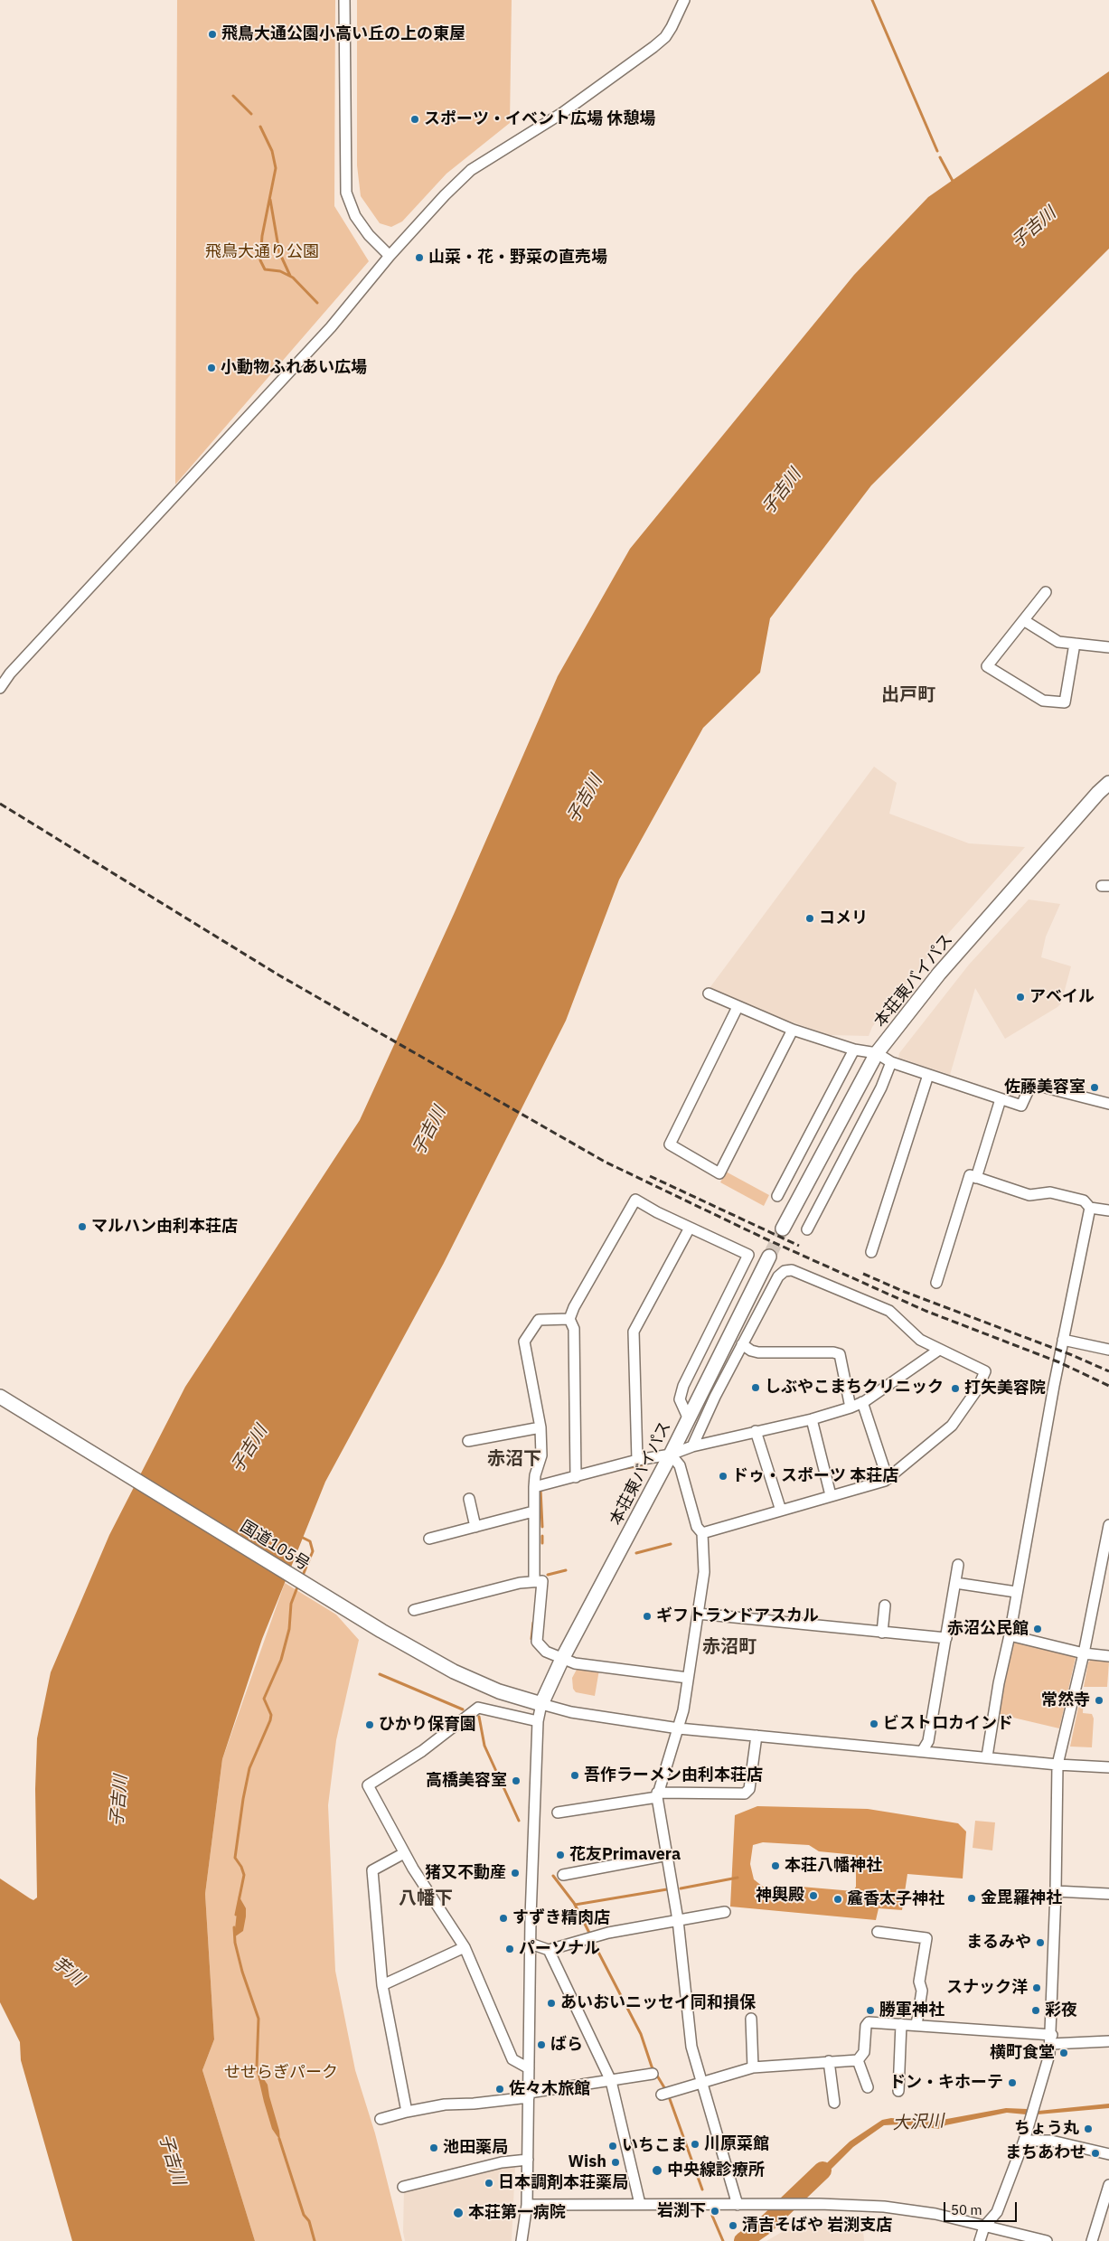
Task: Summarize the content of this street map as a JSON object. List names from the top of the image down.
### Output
{
  "streets": {
    "highway": ["本荘東バイパス", "国道105号"]
  },
  "crossings": [
    ["本荘東バイパス", "国道105号"]
  ],
  "districts": [
    "出戸町",
    "赤沼下",
    "赤沼町",
    "八幡下"
  ],
  "water": ["子吉川", "芋川", "大沢川"],
  "parks": ["飛鳥大通り公園", "せせらぎパーク"],
  "places": [
    "飛鳥大通公園小高い丘の上の東屋",
    "スポーツ・イベント広場 休憩場",
    "山菜・花・野菜の直売場",
    "小動物ふれあい広場",
    "コメリ",
    "アベイル",
    "佐藤美容室",
    "マルハン由利本荘店",
    "しぶやこまちクリニック",
    "打矢美容院",
    "ドゥ・スポーツ 本荘店",
    "ギフトランドアスカル",
    "赤沼公民館",
    "常然寺",
    "ビストロカインド",
    "ひかり保育園",
    "吾作ラーメン由利本荘店",
    "高橋美容室",
    "花友Primavera",
    "本荘八幡神社",
    "猪又不動産",
    "神輿殿",
    "金毘羅神社",
    "麄香太子神社",
    "すずき精肉店",
    "まるみや",
    "パーソナル",
    "スナック洋",
    "あいおいニッセイ同和損保",
    "勝軍神社",
    "彩夜",
    "ばら",
    "横町食堂",
    "ドン・キホーテ",
    "佐々木旅館",
    "ちょう丸",
    "川原菜館",
    "いちこま",
    "池田薬局",
    "まちあわせ",
    "Wish",
    "中央線診療所",
    "日本調剤本荘薬局",
    "岩渕下",
    "本荘第一病院",
    "清吉そばや 岩渕支店"
  ],
  "scale_bar": "50 m"
}
